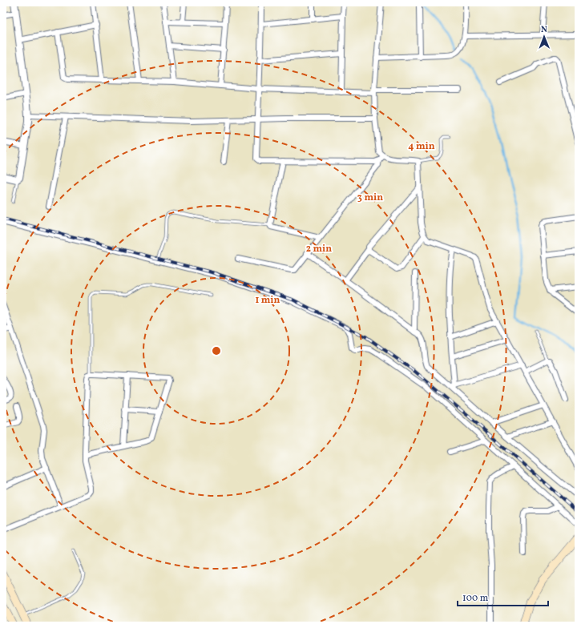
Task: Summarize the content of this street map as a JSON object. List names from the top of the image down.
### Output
{
  "scale_bar": "100 m",
  "north": "top",
  "rings": [
    "4 min",
    "3 min",
    "2 min",
    "1 min"
  ]
}
